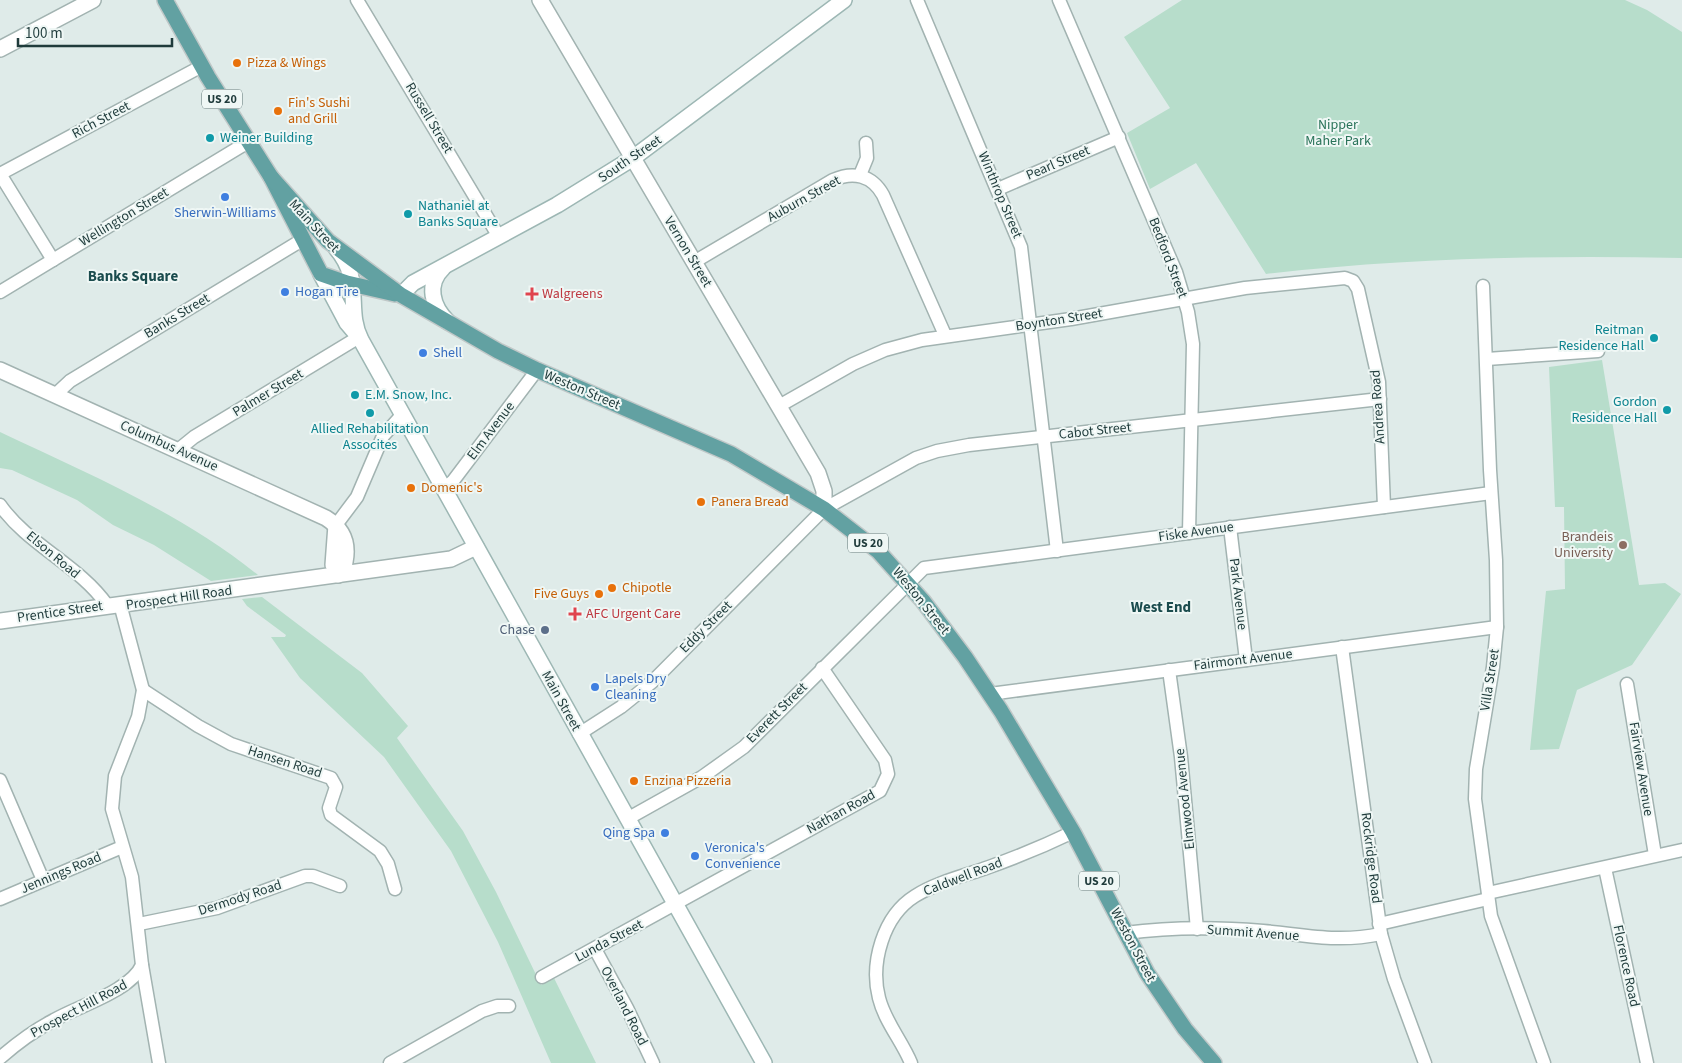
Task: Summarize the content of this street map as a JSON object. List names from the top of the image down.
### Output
{
  "streets": {
    "main road": [
      "US 20",
      "South Street",
      "Main Street",
      "Vernon Street",
      "Weston Street",
      "Columbus Avenue",
      "Prospect Hill Road",
      "Prentice Street"
    ],
    "street": [
      "Russell Street",
      "Rich Street",
      "Pearl Street",
      "Winthrop Street",
      "Auburn Street",
      "Wellington Street",
      "Bedford Street",
      "Banks Street",
      "Boynton Street",
      "Palmer Street",
      "Andrea Road",
      "Elm Avenue",
      "Cabot Street",
      "Fiske Avenue",
      "Elson Road",
      "Park Avenue",
      "Eddy Street",
      "Fairmont Avenue",
      "Villa Street",
      "Everett Street",
      "Hansen Road",
      "Fairview Avenue",
      "Elmwood Avenue",
      "Nathan Road",
      "Rockridge Road",
      "Jennings Road",
      "Caldwell Road",
      "Dermody Road",
      "Summit Avenue",
      "Lunda Street",
      "Florence Road",
      "Overland Road"
    ]
  },
  "crossings": [
    ["Russell Street", "South Street"],
    ["Rich Street", "Main Street"],
    ["South Street", "Vernon Street"],
    ["South Street", "Weston Street"],
    ["Pearl Street", "Winthrop Street"],
    ["Pearl Street", "Bedford Street"],
    ["Winthrop Street", "Boynton Street"],
    ["Winthrop Street", "Cabot Street"],
    ["Winthrop Street", "Fiske Avenue"],
    ["Auburn Street", "Vernon Street"],
    ["Auburn Street", "Boynton Street"],
    ["Wellington Street", "Main Street"],
    ["Main Street", "Banks Street"],
    ["Main Street", "Weston Street"],
    ["Main Street", "Palmer Street"],
    ["Main Street", "Elm Avenue"],
    ["Main Street", "Prospect Hill Road"],
    ["Main Street", "Eddy Street"],
    ["Main Street", "Everett Street"],
    ["Main Street", "Nathan Road"],
    ["Main Street", "Lunda Street"],
    ["Vernon Street", "Boynton Street"],
    ["Vernon Street", "Weston Street"],
    ["Vernon Street", "Cabot Street"],
    ["Vernon Street", "Eddy Street"],
    ["Bedford Street", "Boynton Street"],
    ["Bedford Street", "Cabot Street"],
    ["Bedford Street", "Fiske Avenue"],
    ["Banks Street", "Columbus Avenue"],
    ["Boynton Street", "Andrea Road"],
    ["Weston Street", "Elm Avenue"],
    ["Weston Street", "Cabot Street"],
    ["Weston Street", "Fiske Avenue"],
    ["Weston Street", "Eddy Street"],
    ["Weston Street", "Fairmont Avenue"],
    ["Weston Street", "Everett Street"],
    ["Weston Street", "Caldwell Road"],
    ["Weston Street", "Summit Avenue"],
    ["Palmer Street", "Columbus Avenue"],
    ["Andrea Road", "Cabot Street"],
    ["Andrea Road", "Fiske Avenue"],
    ["Cabot Street", "Eddy Street"],
    ["Fiske Avenue", "Park Avenue"],
    ["Fiske Avenue", "Villa Street"],
    ["Fiske Avenue", "Everett Street"],
    ["Elson Road", "Prospect Hill Road"],
    ["Elson Road", "Prentice Street"],
    ["Park Avenue", "Fairmont Avenue"],
    ["Prospect Hill Road", "Prentice Street"],
    ["Prospect Hill Road", "Hansen Road"],
    ["Prospect Hill Road", "Jennings Road"],
    ["Prospect Hill Road", "Dermody Road"],
    ["Fairmont Avenue", "Villa Street"],
    ["Fairmont Avenue", "Elmwood Avenue"],
    ["Fairmont Avenue", "Rockridge Road"],
    ["Villa Street", "Summit Avenue"],
    ["Everett Street", "Nathan Road"],
    ["Fairview Avenue", "Summit Avenue"],
    ["Elmwood Avenue", "Summit Avenue"],
    ["Nathan Road", "Lunda Street"],
    ["Rockridge Road", "Summit Avenue"],
    ["Summit Avenue", "Florence Road"],
    ["Lunda Street", "Overland Road"]
  ],
  "districts": ["Banks Square", "West End"],
  "parks": ["Nipper Maher Park"],
  "places": {
    "other": [
      "Pizza & Wings",
      "Fin's Sushi and Grill",
      "Weiner Building",
      "Sherwin-Williams",
      "Nathaniel at Banks Square",
      "Hogan Tire",
      "Reitman Residence Hall",
      "Shell",
      "E.M. Snow, Inc.",
      "Gordon Residence Hall",
      "Allied Rehabilitation Assocites",
      "Domenic's",
      "Panera Bread",
      "Brandeis University",
      "Chipotle",
      "Five Guys",
      "Chase",
      "Lapels Dry Cleaning",
      "Enzina Pizzeria",
      "Qing Spa",
      "Veronica's Convenience"
    ],
    "health": ["Walgreens", "AFC Urgent Care"]
  },
  "scale_bar": "100 m"
}
